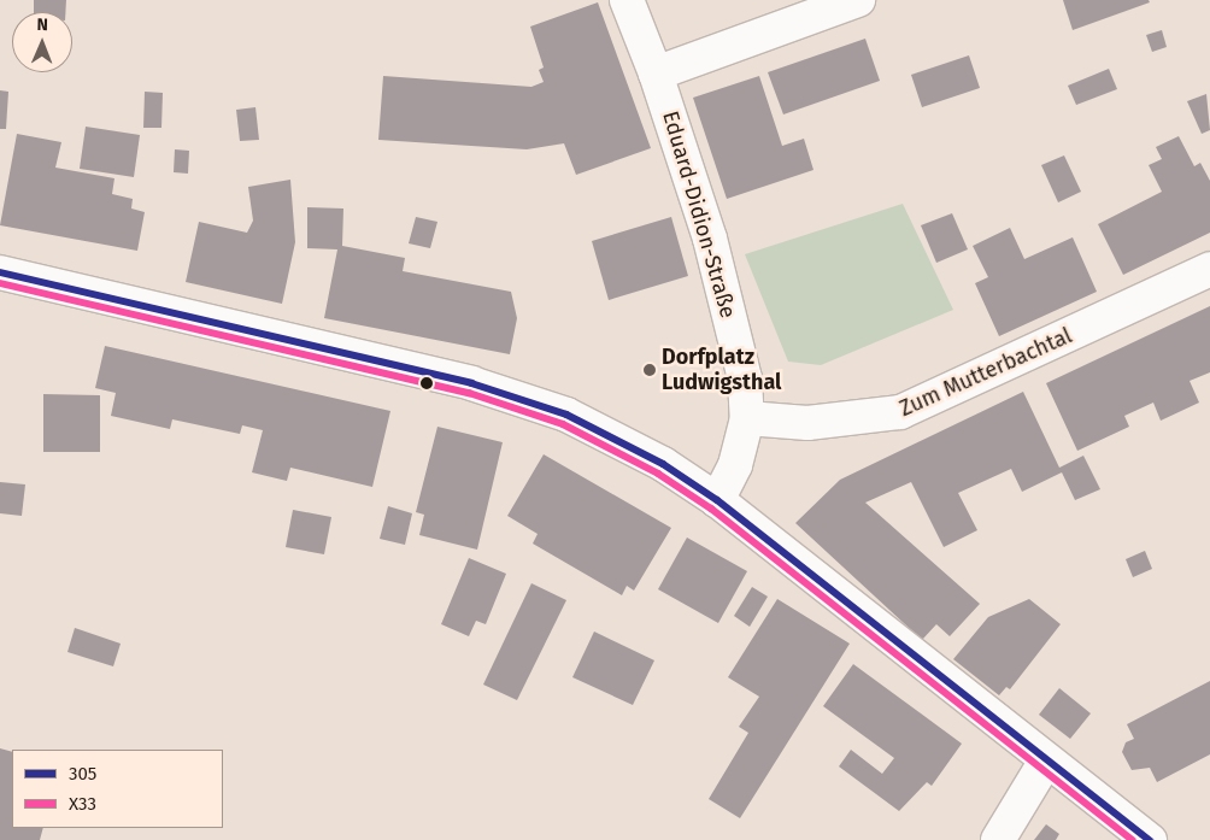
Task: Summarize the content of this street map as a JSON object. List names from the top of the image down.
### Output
{
  "streets": {
    "street": ["Eduard-Didion-Straße", "Zum Mutterbachtal"]
  },
  "crossings": [
    ["Eduard-Didion-Straße", "Zum Mutterbachtal"]
  ],
  "places": ["Dorfplatz Ludwigsthal"],
  "lines": ["transit line 305", "transit line X33"],
  "legend": ["305", "X33"],
  "north": "top"
}
